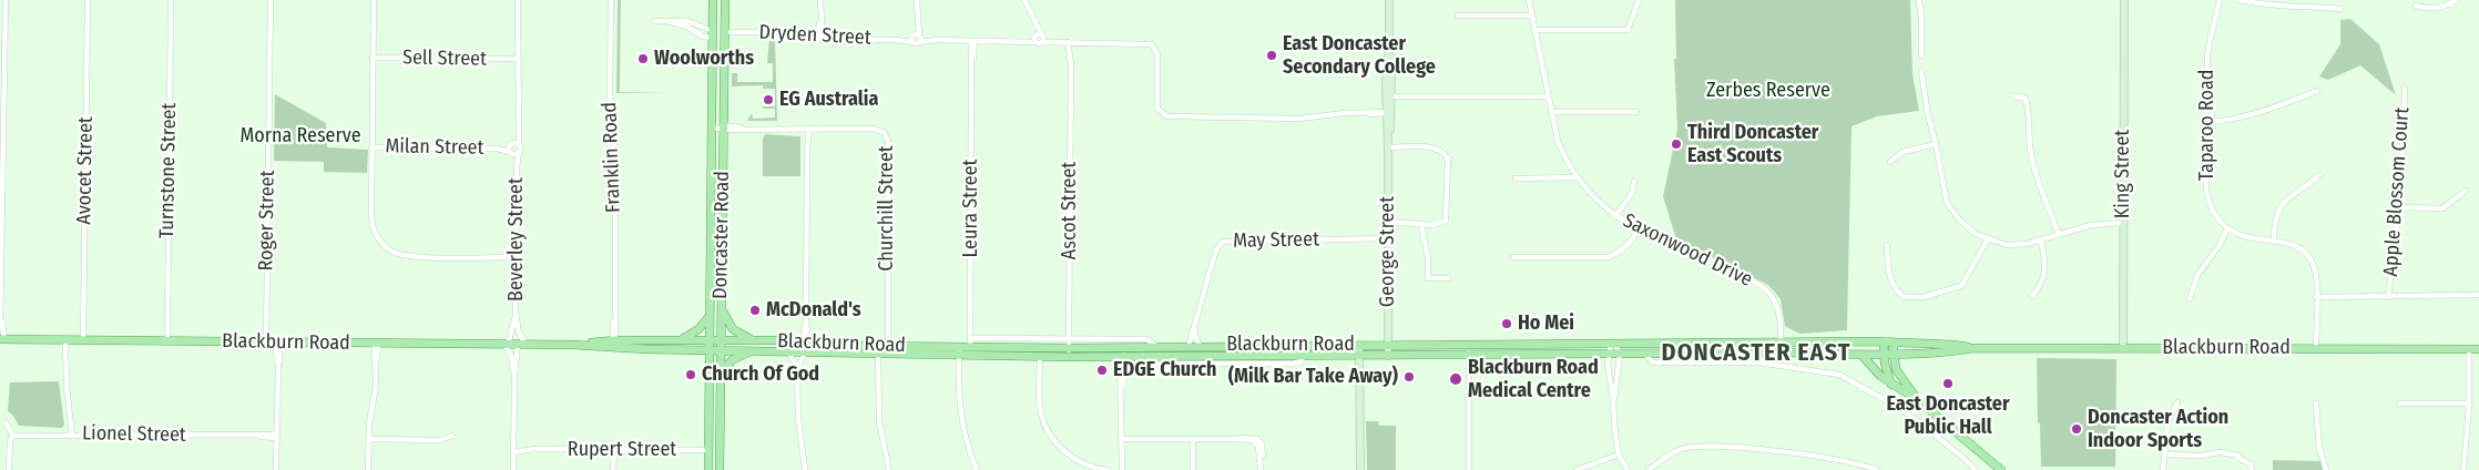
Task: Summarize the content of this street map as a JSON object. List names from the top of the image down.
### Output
{
  "streets": {
    "main road": [
      "King Street",
      "Doncaster Road",
      "George Street",
      "Blackburn Road"
    ],
    "street": [
      "Dryden Street",
      "Sell Street",
      "Taparoo Road",
      "Milan Street",
      "Franklin Road",
      "Avocet Street",
      "Turnstone Street",
      "Apple Blossom Court",
      "Churchill Street",
      "Leura Street",
      "Ascot Street",
      "Roger Street",
      "Beverley Street",
      "May Street",
      "Saxonwood Drive",
      "Lionel Street",
      "Rupert Street"
    ]
  },
  "crossings": [
    ["Dryden Street", "Leura Street"],
    ["Dryden Street", "Ascot Street"],
    ["Dryden Street", "Doncaster Road"],
    ["Dryden Street", "George Street"],
    ["Milan Street", "Beverley Street"],
    ["Franklin Road", "Blackburn Road"],
    ["Avocet Street", "Blackburn Road"],
    ["Turnstone Street", "Blackburn Road"],
    ["King Street", "Blackburn Road"],
    ["Churchill Street", "Doncaster Road"],
    ["Churchill Street", "Blackburn Road"],
    ["Leura Street", "Blackburn Road"],
    ["Ascot Street", "Blackburn Road"],
    ["Roger Street", "Blackburn Road"],
    ["Doncaster Road", "Blackburn Road"],
    ["Doncaster Road", "Rupert Street"],
    ["Beverley Street", "Blackburn Road"],
    ["Beverley Street", "Rupert Street"],
    ["May Street", "George Street"],
    ["May Street", "Blackburn Road"],
    ["Saxonwood Drive", "Blackburn Road"],
    ["George Street", "Blackburn Road"]
  ],
  "districts": ["DONCASTER EAST"],
  "parks": ["Zerbes Reserve", "Morna Reserve"],
  "places": [
    "East Doncaster Secondary College",
    "Woolworths",
    "EG Australia",
    "Third Doncaster East Scouts",
    "McDonald's",
    "Ho Mei",
    "EDGE Church",
    "Church Of God",
    "(Milk Bar Take Away)",
    "Blackburn Road Medical Centre",
    "East Doncaster Public Hall",
    "Doncaster Action Indoor Sports"
  ]
}
